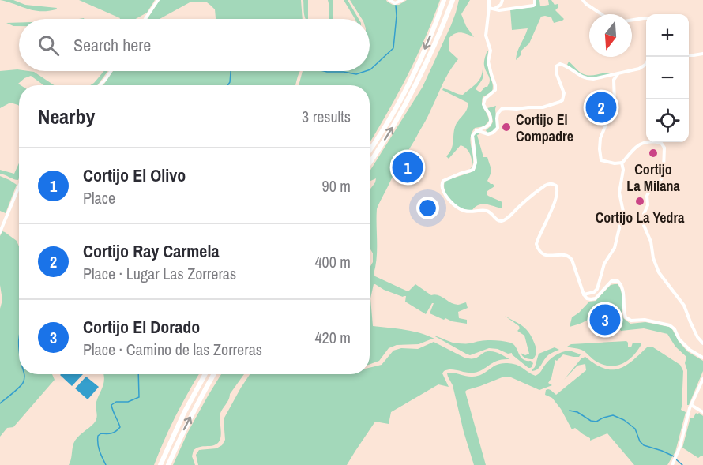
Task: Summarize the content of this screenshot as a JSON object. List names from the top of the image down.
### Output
{
  "places": ["Cortijo El Compadre", "Cortijo La Milana", "Cortijo La Yedra"],
  "north": "bottom",
  "page": {
    "map_buttons": ["+", "−"],
    "search": "Search here",
    "heading": ["Nearby", "3 results"],
    "pins": ["2", "1", "3"],
    "list": [
      {
        "mark": "1",
        "name": "Cortijo El Olivo",
        "note": "Place",
        "value": "90 m"
      },
      {
        "mark": "2",
        "name": "Cortijo Ray Carmela",
        "note": "Place · Lugar Las Zorreras",
        "value": "400 m"
      },
      {
        "mark": "3",
        "name": "Cortijo El Dorado",
        "note": "Place · Camino de las Zorreras",
        "value": "420 m"
      }
    ]
  }
}
